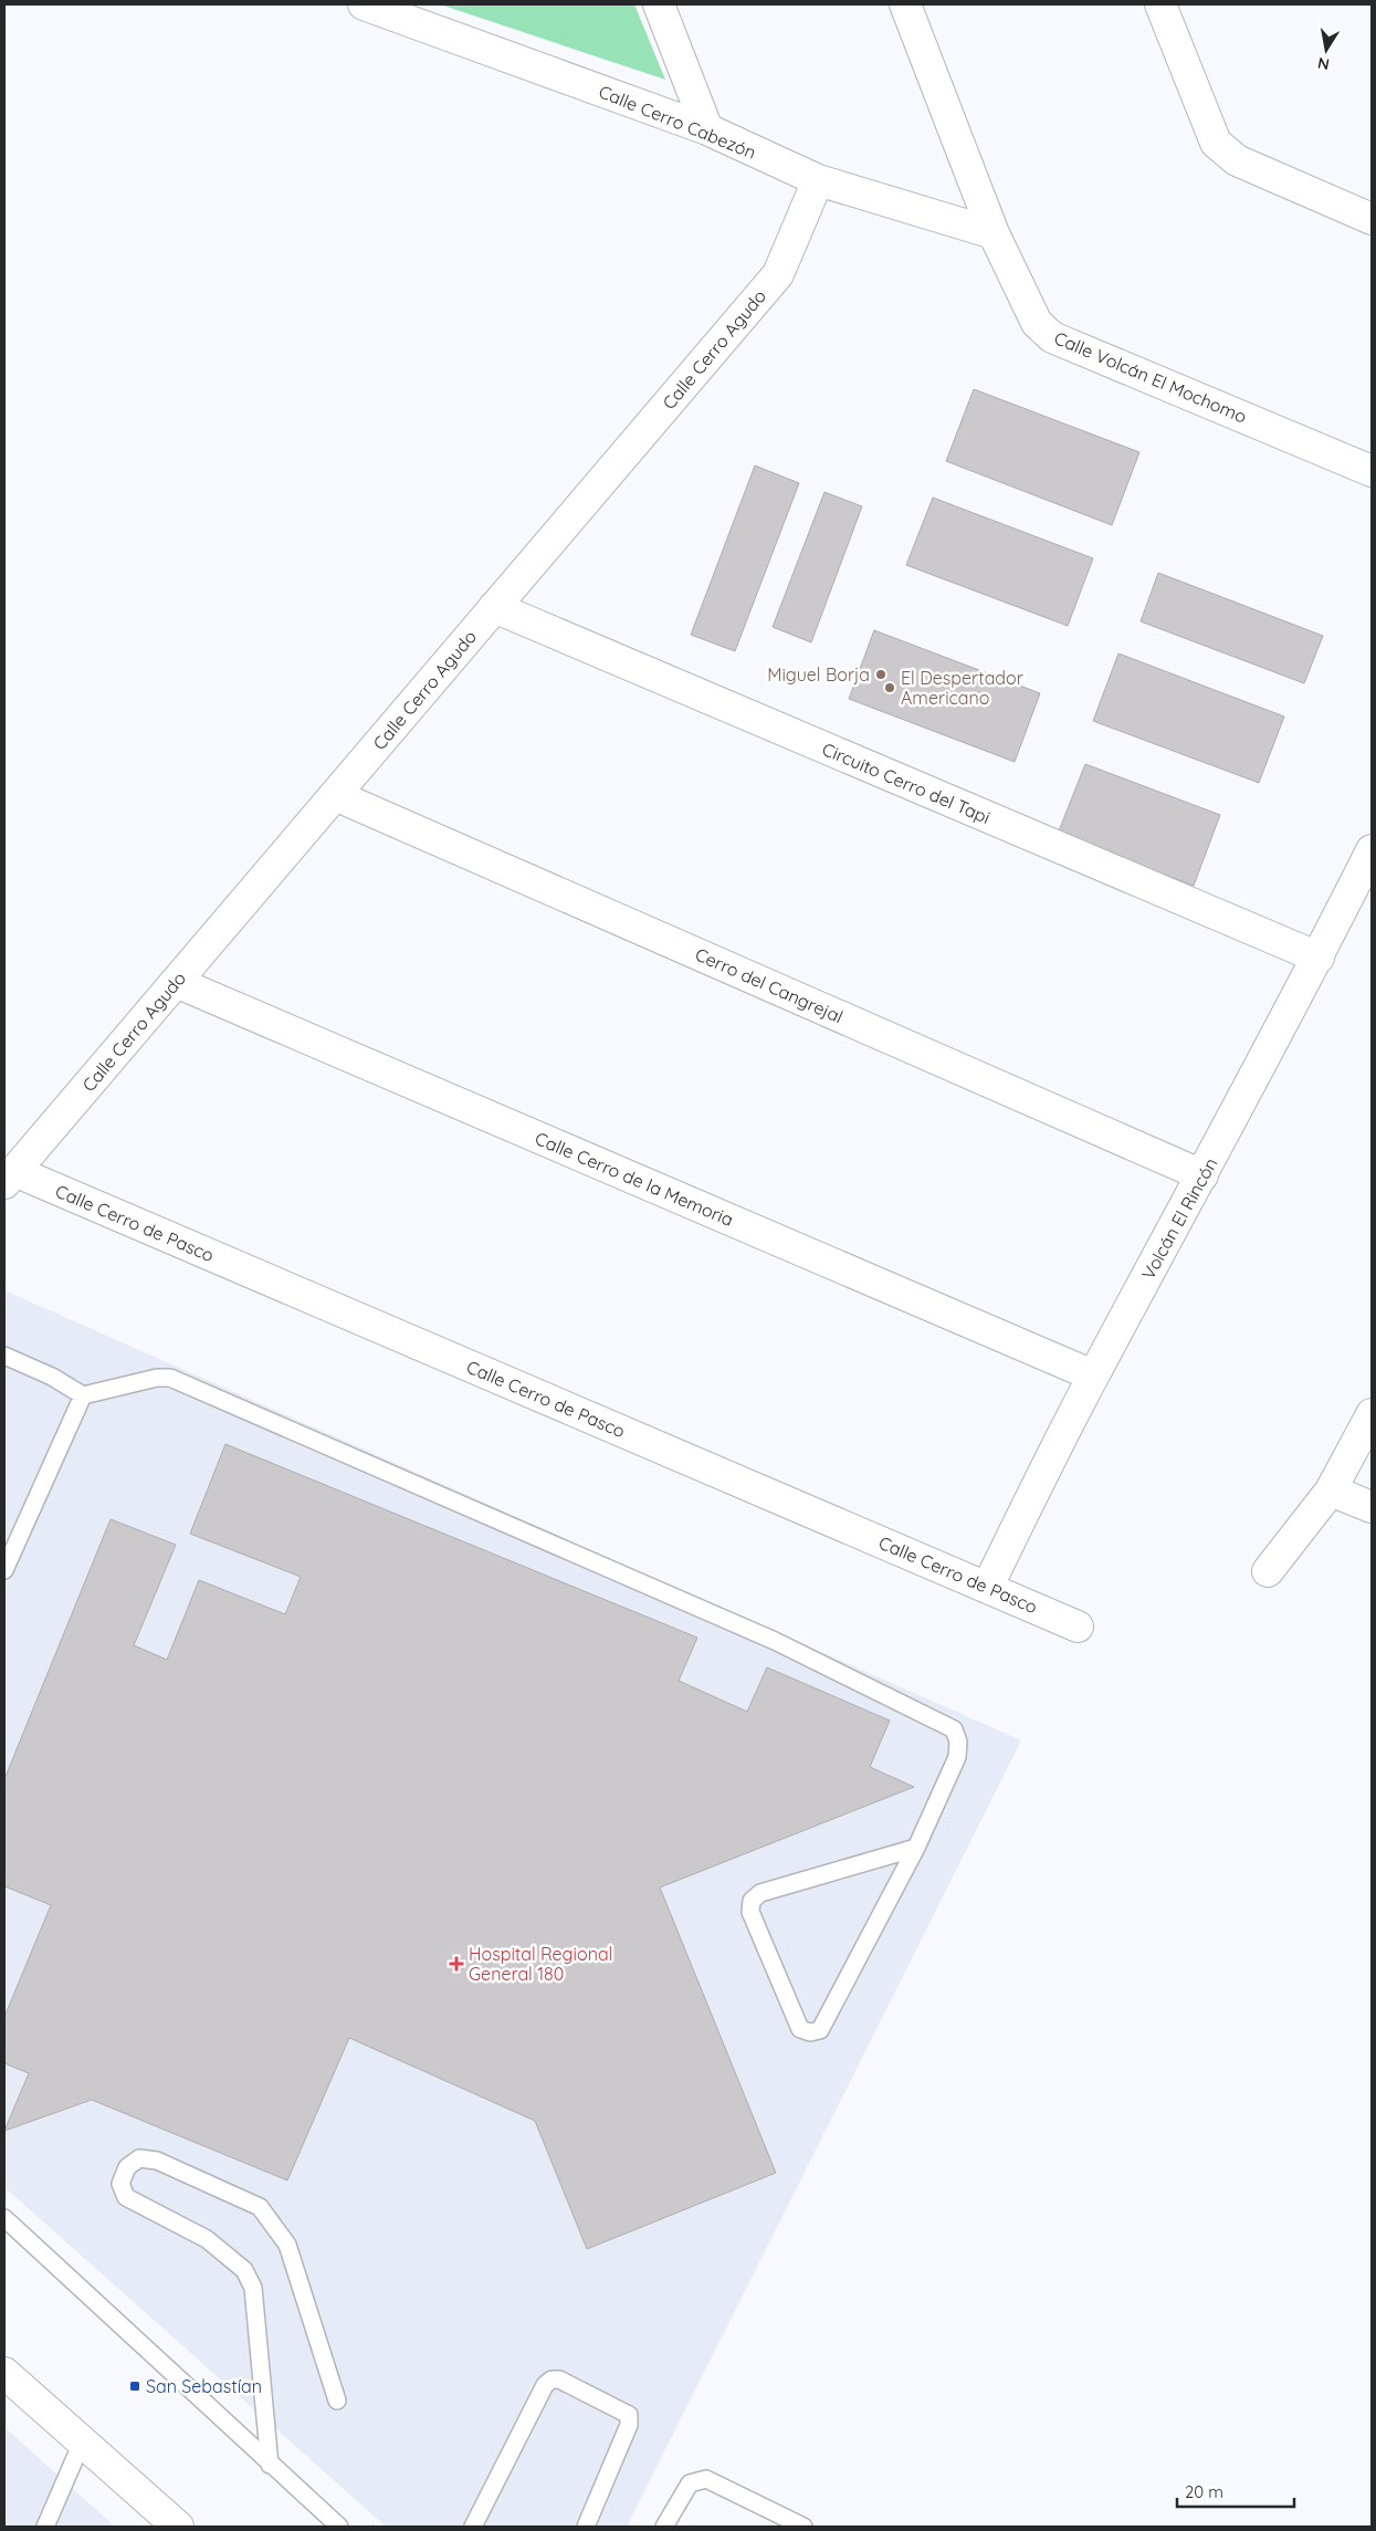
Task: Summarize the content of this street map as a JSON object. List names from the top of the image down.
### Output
{
  "streets": {
    "street": [
      "Calle Cerro Cabezón",
      "Calle Cerro Agudo",
      "Calle Volcán El Mochomo",
      "Circuito Cerro del Tapi",
      "Cerro del Cangrejal",
      "Calle Cerro de la Memoria",
      "Volcán El Rincón",
      "Calle Cerro de Pasco"
    ]
  },
  "crossings": [
    ["Calle Cerro Cabezón", "Calle Cerro Agudo"],
    ["Calle Cerro Cabezón", "Calle Volcán El Mochomo"],
    ["Calle Cerro Agudo", "Circuito Cerro del Tapi"],
    ["Calle Cerro Agudo", "Cerro del Cangrejal"],
    ["Calle Cerro Agudo", "Calle Cerro de la Memoria"],
    ["Calle Cerro Agudo", "Calle Cerro de Pasco"],
    ["Circuito Cerro del Tapi", "Volcán El Rincón"],
    ["Cerro del Cangrejal", "Volcán El Rincón"],
    ["Calle Cerro de la Memoria", "Volcán El Rincón"],
    ["Volcán El Rincón", "Calle Cerro de Pasco"]
  ],
  "places": {
    "other": ["Miguel Borja", "El Despertador Americano"],
    "health": ["Hospital Regional General 180"],
    "transit": ["San Sebastían"]
  },
  "scale_bar": "20 m",
  "north": "bottom"
}
